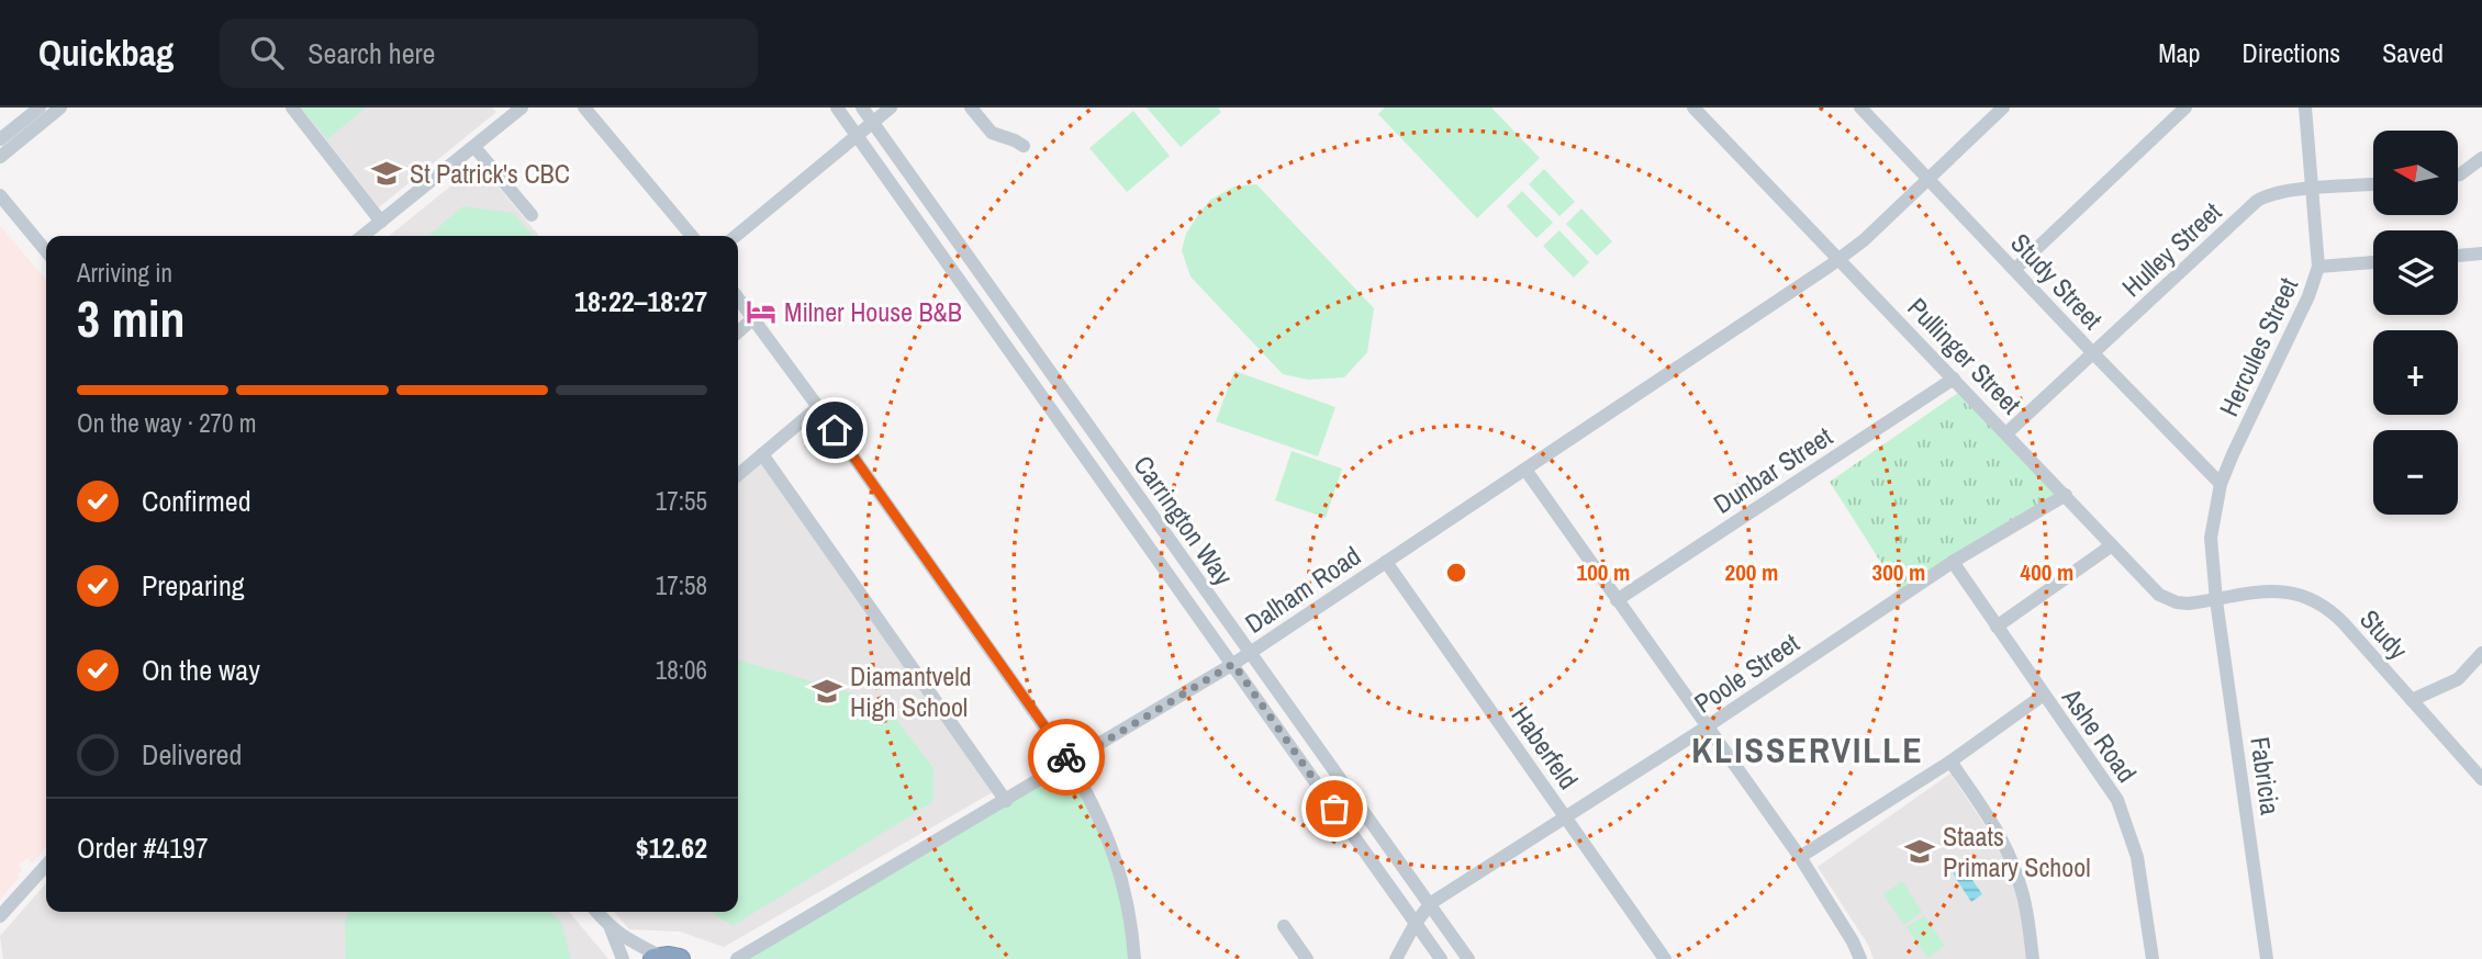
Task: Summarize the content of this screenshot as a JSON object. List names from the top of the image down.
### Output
{
  "streets": {
    "street": [
      "Hulley Street",
      "Study Street",
      "Hercules Street",
      "Pullinger Street",
      "Dunbar Street",
      "Carrington Way",
      "Dalham Road",
      "Study",
      "Poole Street",
      "Ashe Road",
      "Haberfeld",
      "Fabricia"
    ]
  },
  "crossings": [
    ["Hulley Street", "Study Street"],
    ["Hulley Street", "Hercules Street"],
    ["Hulley Street", "Pullinger Street"],
    ["Study Street", "Hercules Street"],
    ["Study Street", "Dalham Road"],
    ["Hercules Street", "Pullinger Street"],
    ["Hercules Street", "Study"],
    ["Hercules Street", "Fabricia"],
    ["Pullinger Street", "Dunbar Street"],
    ["Pullinger Street", "Dalham Road"],
    ["Pullinger Street", "Study"],
    ["Pullinger Street", "Poole Street"],
    ["Pullinger Street", "Fabricia"],
    ["Carrington Way", "Dalham Road"],
    ["Carrington Way", "Poole Street"],
    ["Dalham Road", "Haberfeld"],
    ["Study", "Fabricia"],
    ["Poole Street", "Ashe Road"],
    ["Poole Street", "Haberfeld"]
  ],
  "districts": ["KLISSERVILLE"],
  "places": {
    "school or university": ["St Patrick's CBC", "Diamantveld High School", "Staats Primary School"],
    "hotel": ["Milner House B&B"]
  },
  "north": "left",
  "page": {
    "header": "Quickbag",
    "search": "Search here",
    "nav": ["Map", "Directions", "Saved"],
    "map_buttons": ["+", "−"],
    "heading": ["3 min", "Arriving in", "18:22–18:27"],
    "panel": ["Order #4197", "$12.62"],
    "bar": "On the way · 270 m",
    "list": [
      ["Confirmed", "17:55"],
      ["Preparing", "17:58"],
      ["On the way", "18:06"],
      "Delivered"
    ]
  },
  "rings": [
    "100 m",
    "200 m",
    "300 m",
    "400 m"
  ]
}
